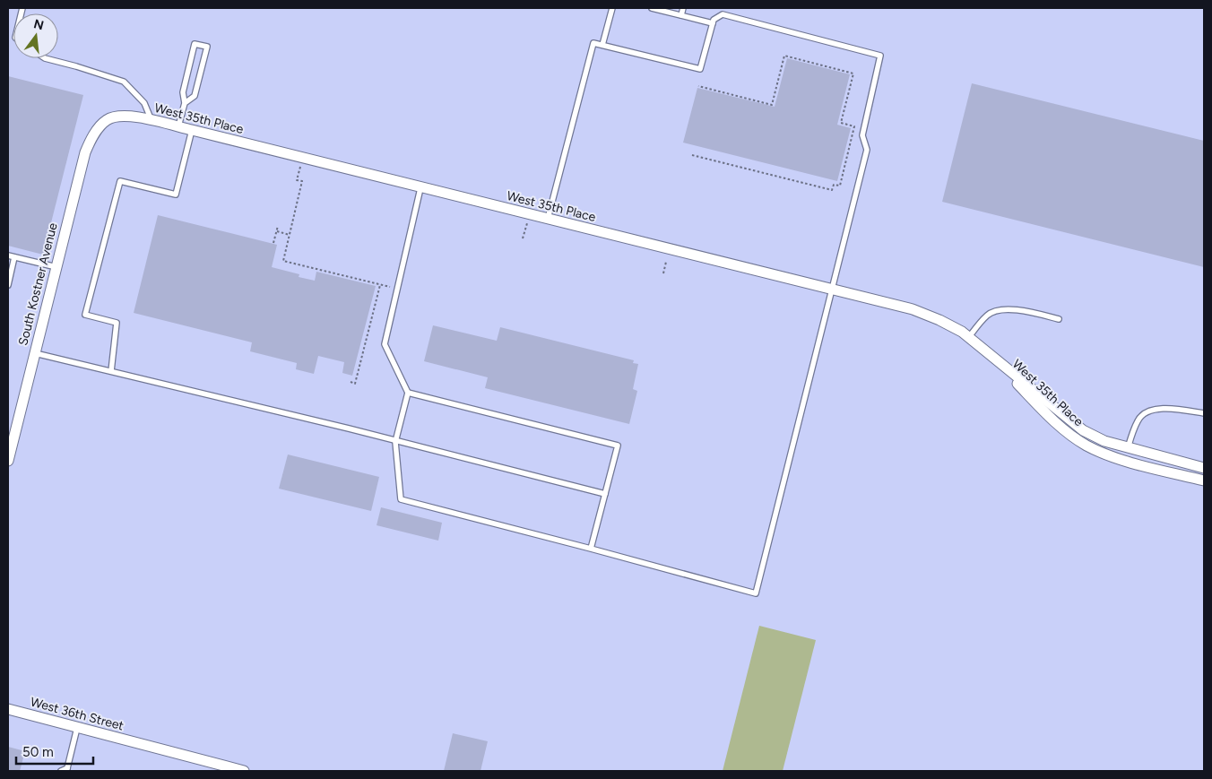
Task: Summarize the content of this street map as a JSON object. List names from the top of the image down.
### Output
{
  "streets": {
    "street": ["West 35th Place", "South Kostner Avenue", "West 36th Street"]
  },
  "crossings": [
    ["West 35th Place", "South Kostner Avenue"]
  ],
  "scale_bar": "50 m",
  "north": "top"
}
